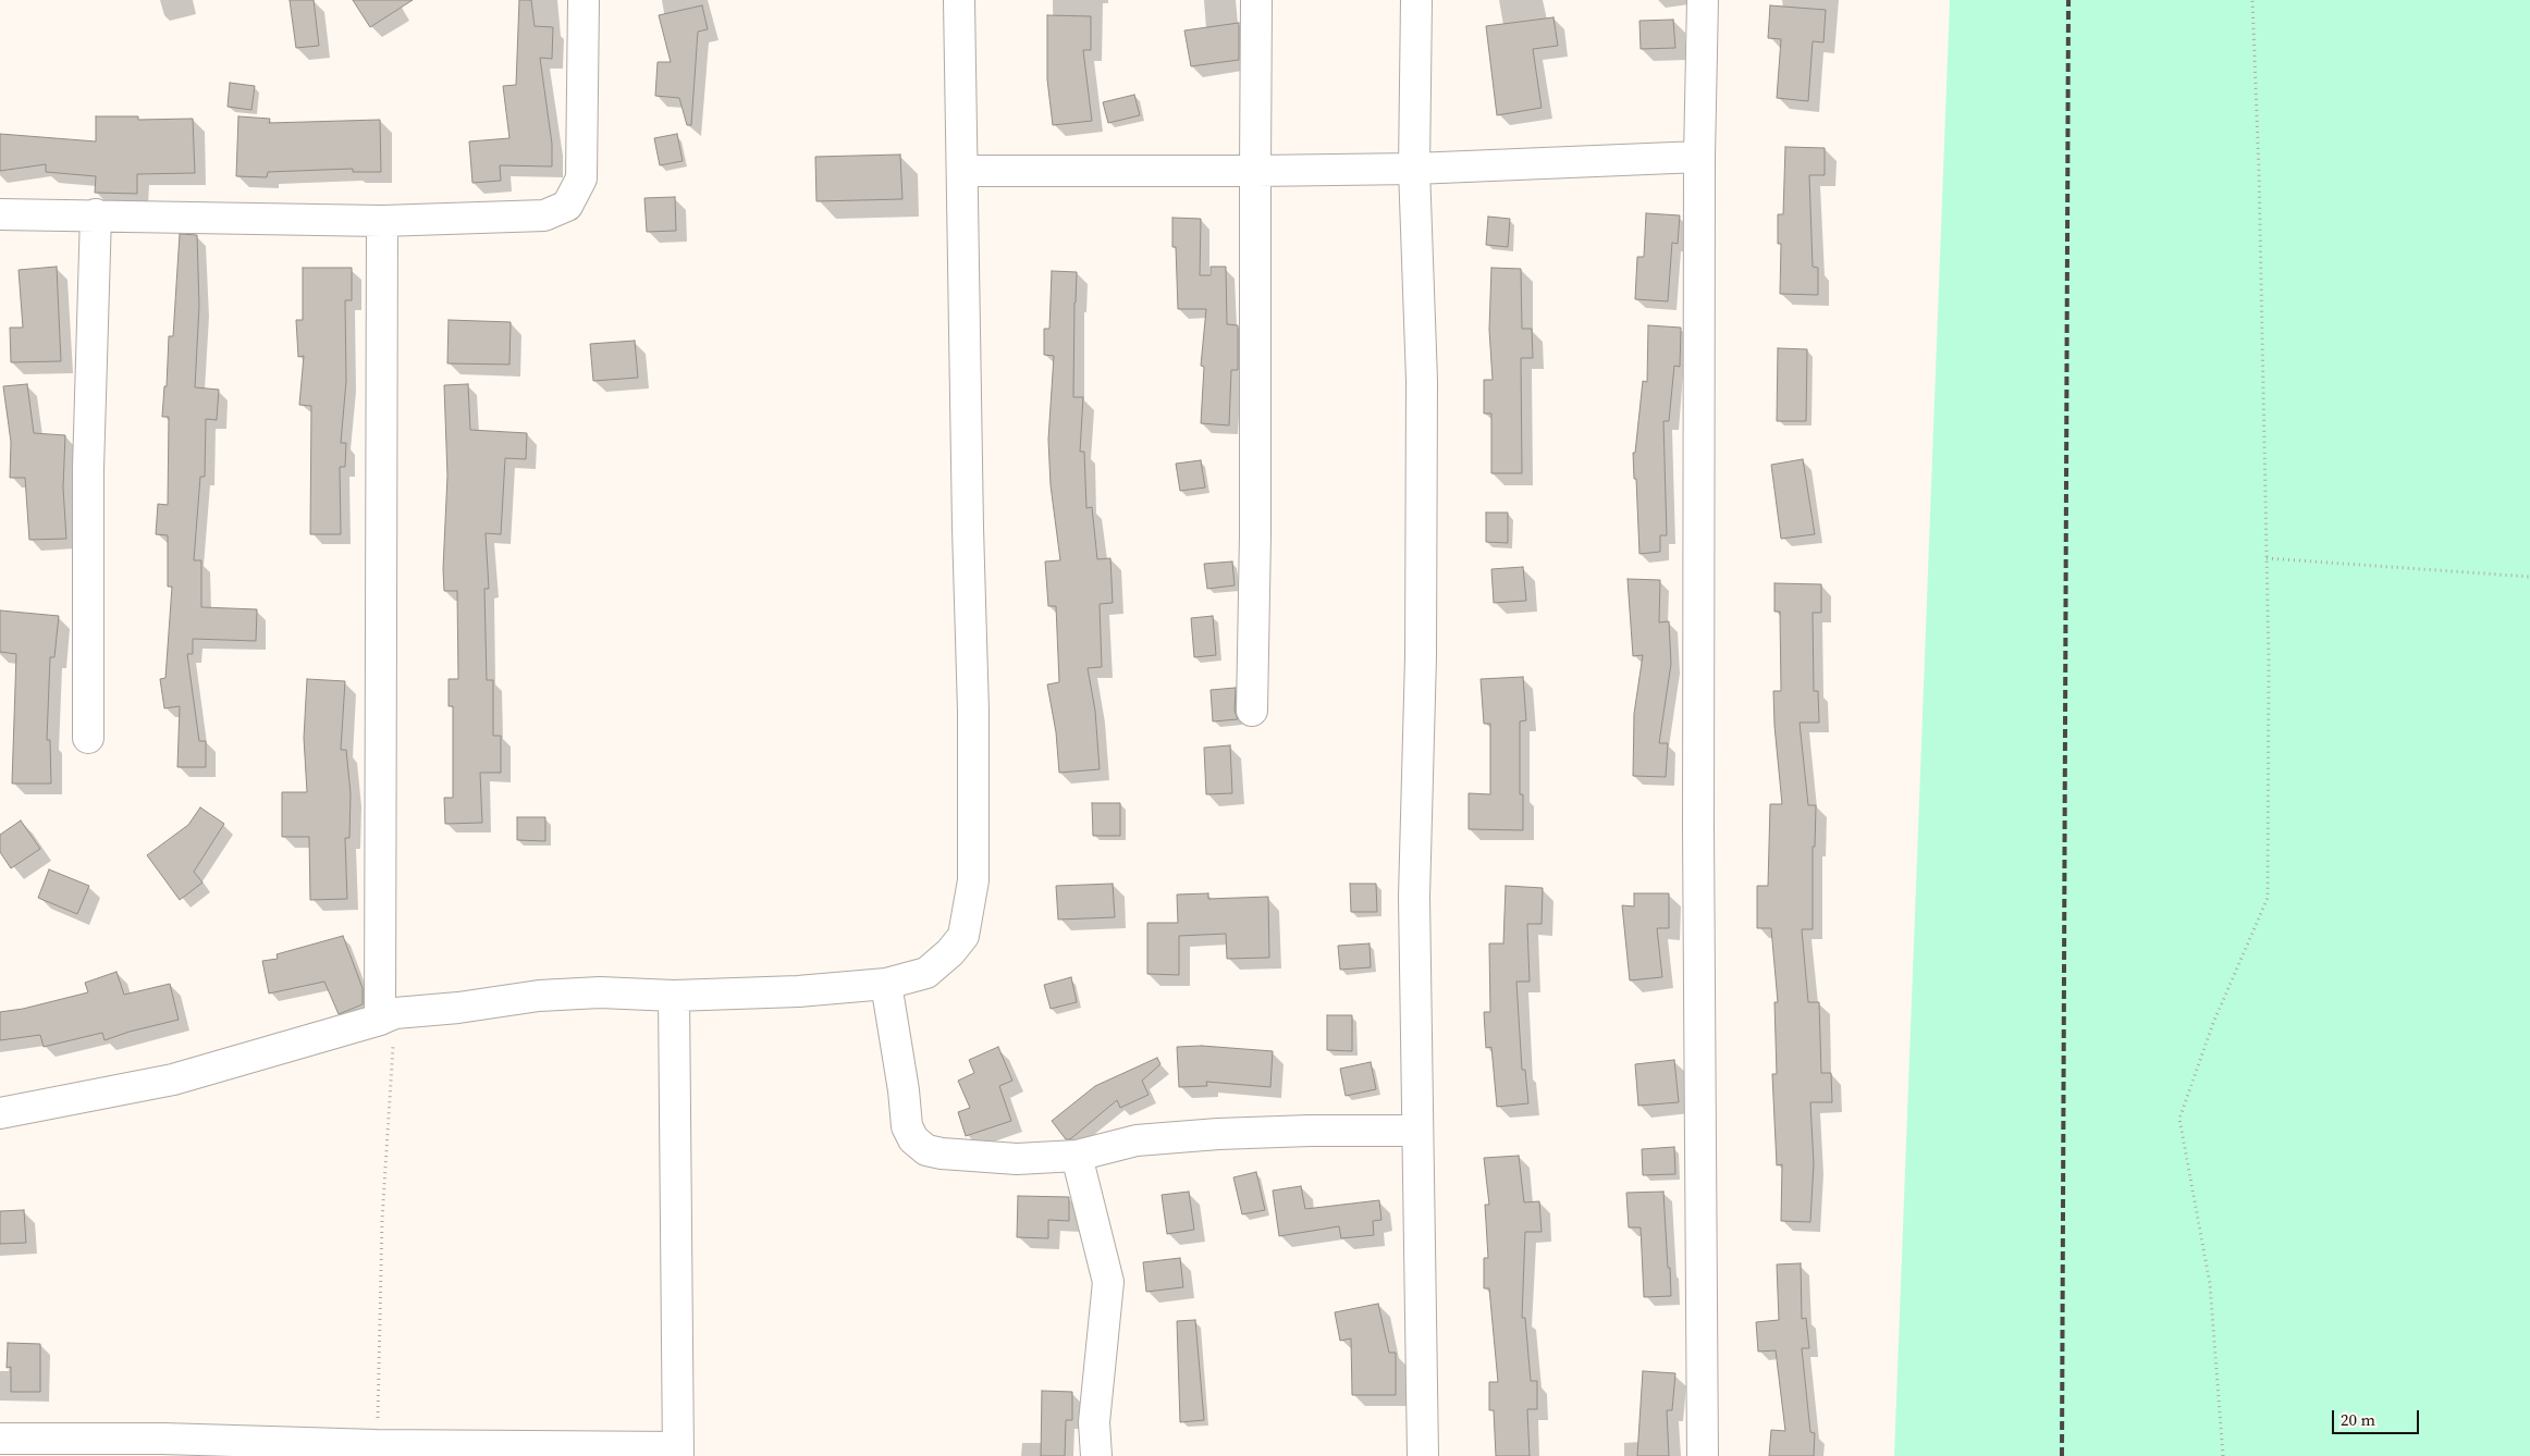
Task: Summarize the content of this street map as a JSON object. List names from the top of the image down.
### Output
{
  "scale_bar": "20 m"
}
